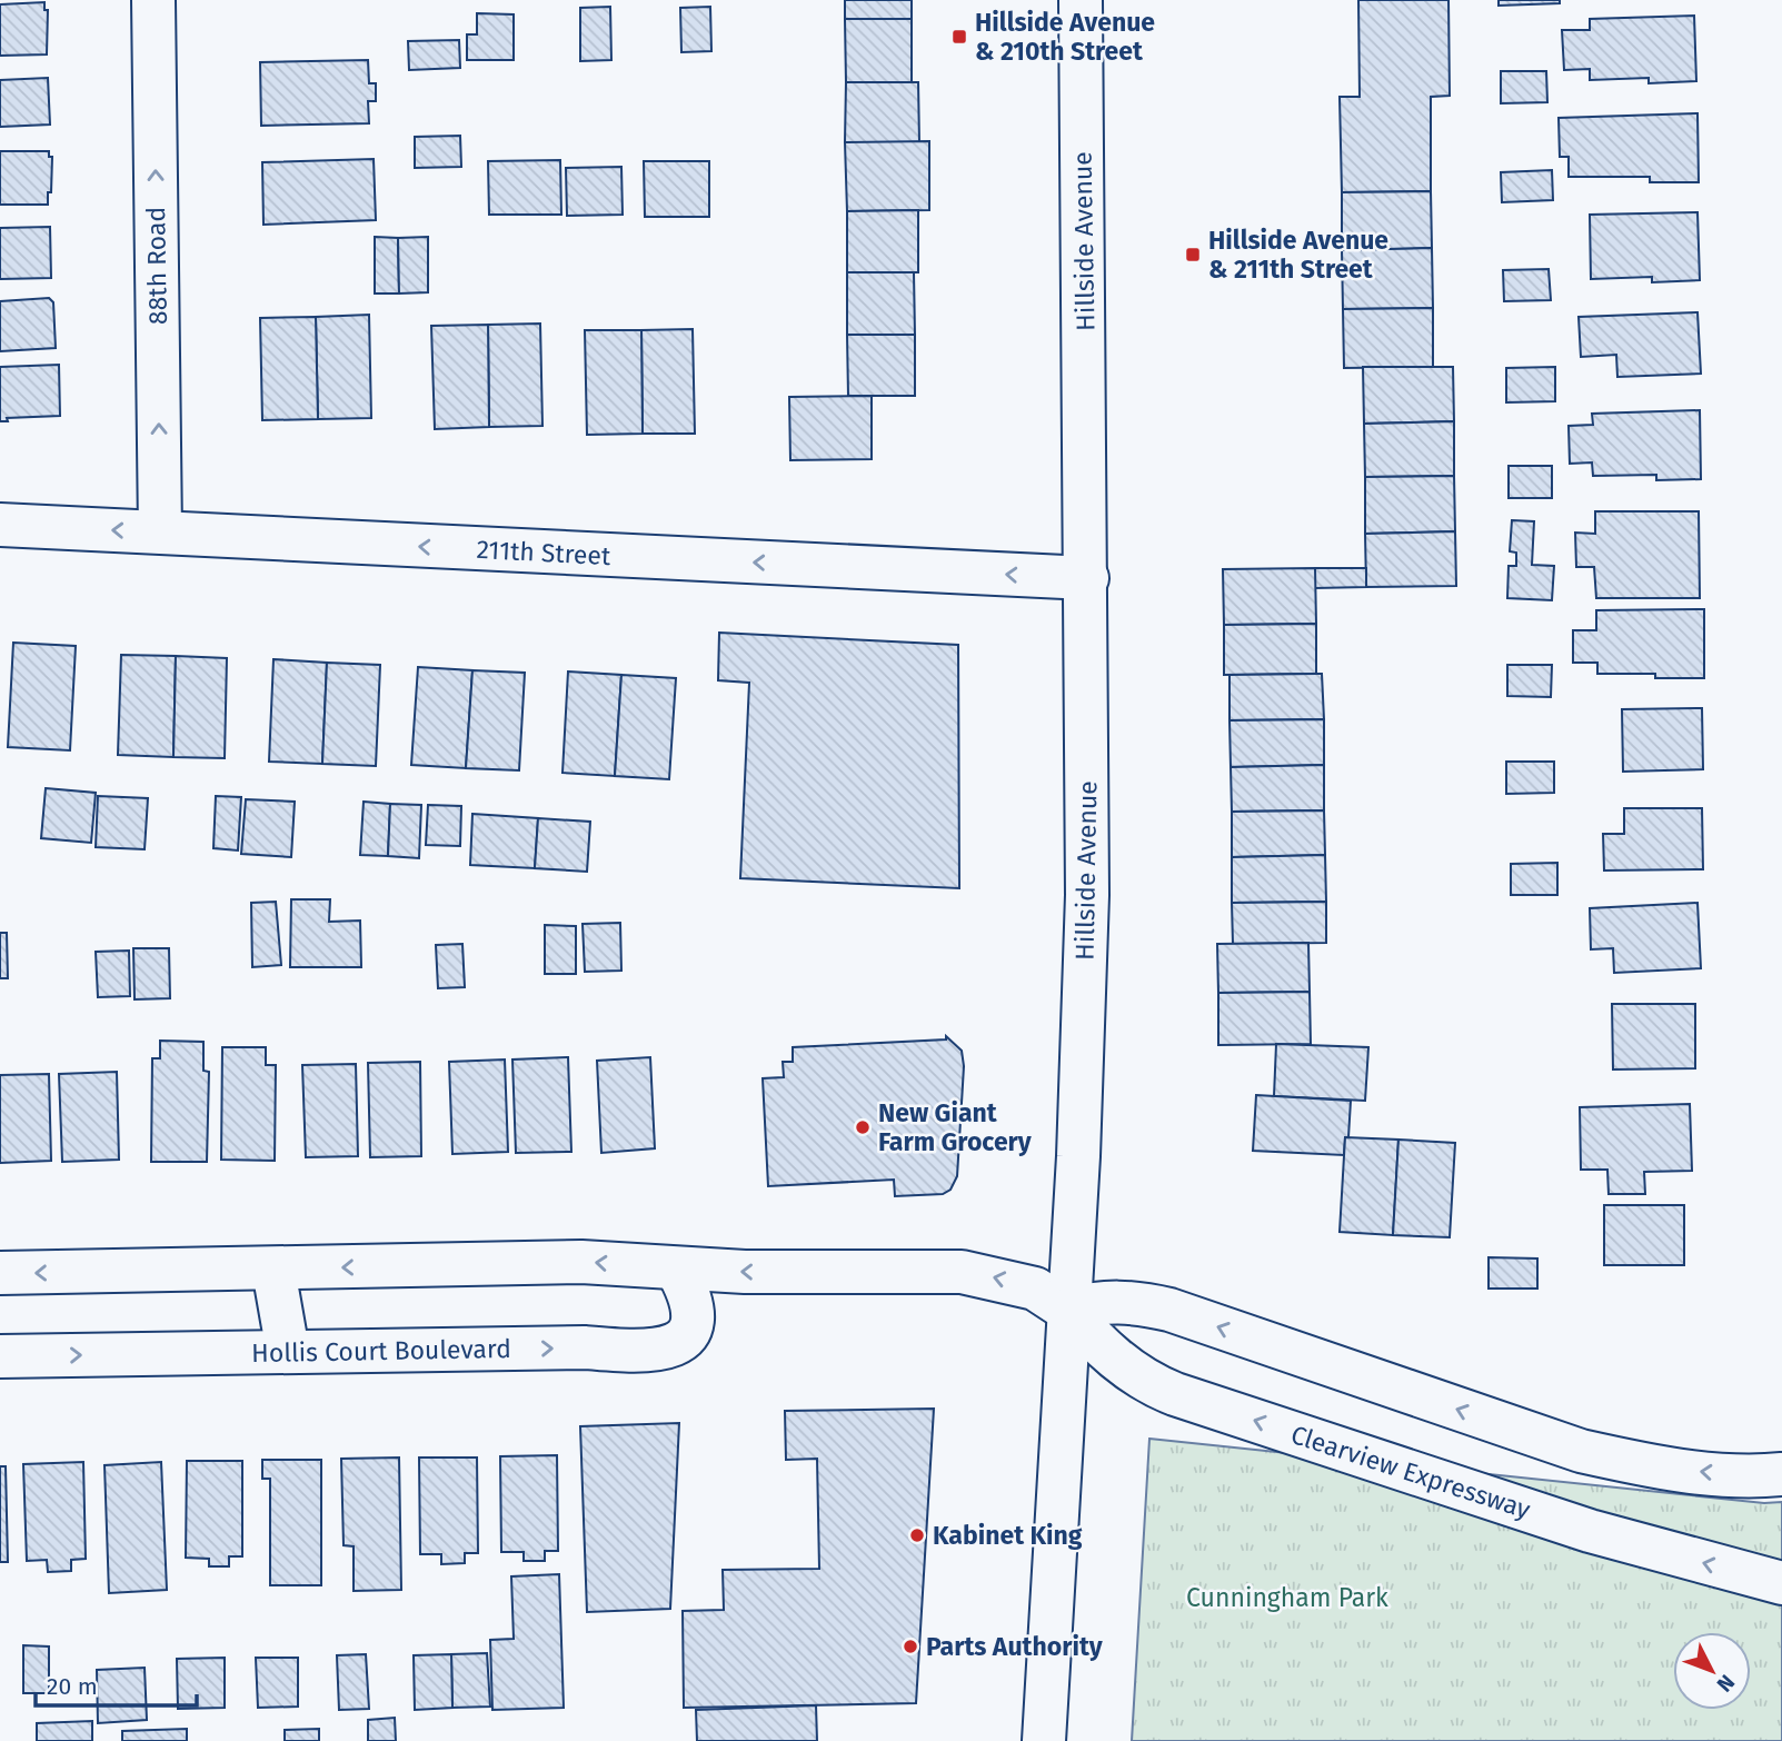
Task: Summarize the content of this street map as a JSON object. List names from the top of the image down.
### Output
{
  "streets": {
    "main road": [
      "Hillside Avenue",
      "88th Road",
      "211th Street",
      "Hollis Court Boulevard",
      "Clearview Expressway"
    ]
  },
  "crossings": [
    ["Hillside Avenue", "211th Street"],
    ["Hillside Avenue", "Clearview Expressway"],
    ["88th Road", "211th Street"]
  ],
  "one_way": ["88th Road", "211th Street"],
  "parks": ["Cunningham Park"],
  "places": {
    "transit": ["Hillside Avenue & 210th Street", "Hillside Avenue & 211th Street"],
    "other": ["New Giant Farm Grocery", "Kabinet King", "Parts Authority"]
  },
  "scale_bar": "20 m",
  "north": "bottom right"
}
